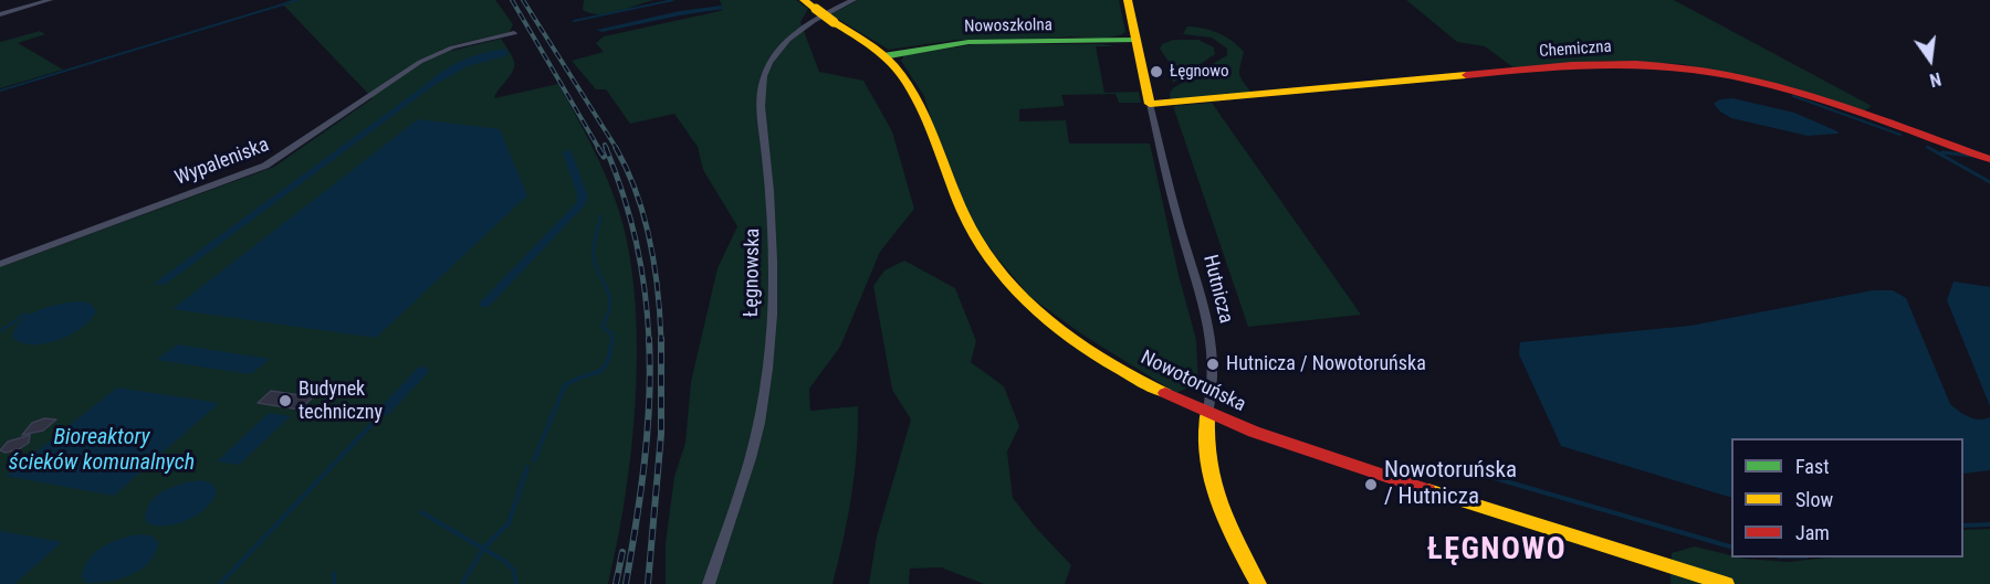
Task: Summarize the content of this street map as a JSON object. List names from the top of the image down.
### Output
{
  "streets": {
    "street": [
      "Nowoszkolna",
      "Chemiczna",
      "Wypaleniska",
      "Łęgnowska",
      "Hutnicza",
      "Nowotoruńska"
    ]
  },
  "crossings": [
    ["Nowoszkolna", "Hutnicza"],
    ["Nowoszkolna", "Nowotoruńska"],
    ["Chemiczna", "Hutnicza"],
    ["Hutnicza", "Nowotoruńska"]
  ],
  "districts": ["ŁĘGNOWO"],
  "water": ["Bioreaktory ścieków komunalnych"],
  "places": [
    "Łęgnowo",
    "Hutnicza / Nowotoruńska",
    "Budynek techniczny",
    "Nowotoruńska / Hutnicza"
  ],
  "legend": ["Fast", "Slow", "Jam"],
  "north": "bottom"
}
